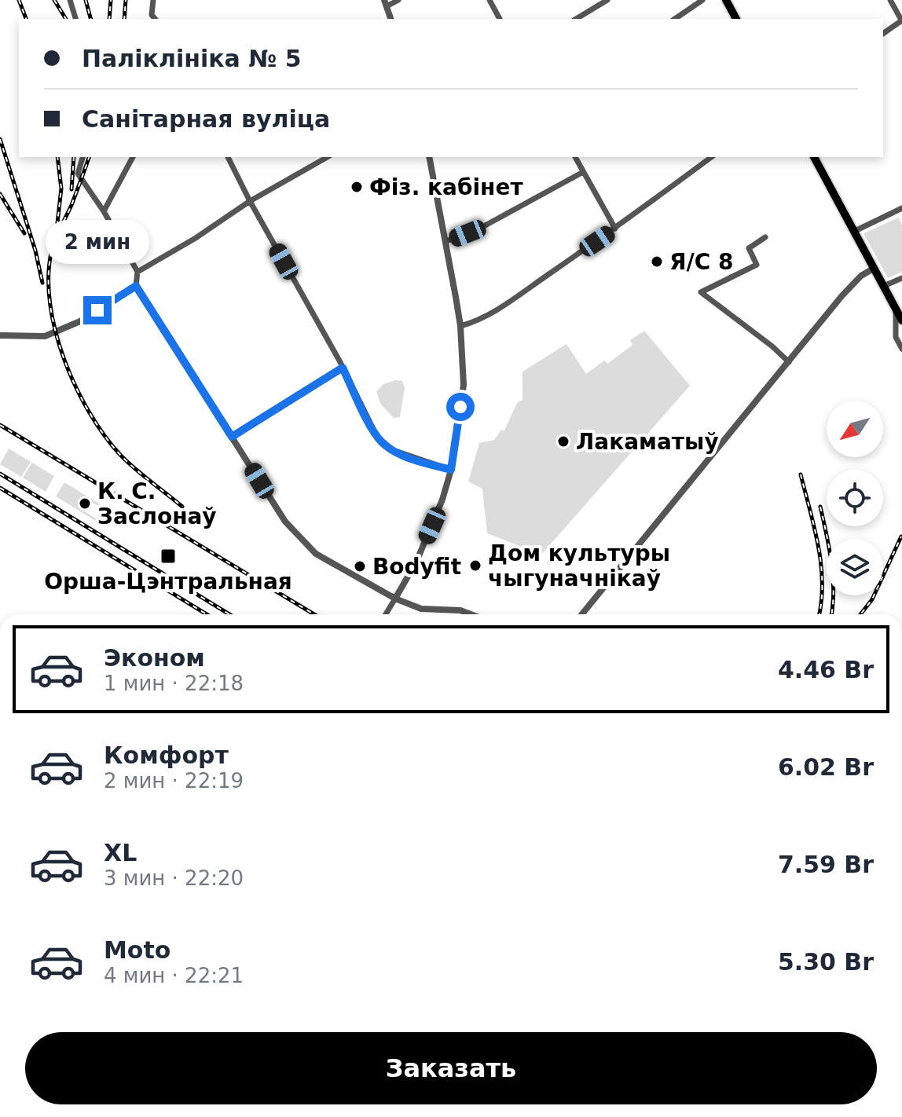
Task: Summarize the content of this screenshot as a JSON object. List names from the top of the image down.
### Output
{
  "places": {
    "other": [
      "Фіз. кабінет",
      "Я/С 8",
      "Лакаматыў",
      "К. С. Заслонаў",
      "Дом культуры чыгуначнікаў",
      "Bodyfit"
    ],
    "transit": ["Орша-Цэнтральная"]
  },
  "north": "bottom left",
  "page": {
    "banner": ["Паліклініка № 5", "Санітарная вуліца"],
    "bubble": "2 мин",
    "list": [
      {
        "name": "Эконом",
        "note": "1 мин · 22:18",
        "value": "4.46 Br"
      },
      {
        "name": "Комфорт",
        "note": "2 мин · 22:19",
        "value": "6.02 Br"
      },
      {
        "name": "XL",
        "note": "3 мин · 22:20",
        "value": "7.59 Br"
      },
      {
        "name": "Moto",
        "note": "4 мин · 22:21",
        "value": "5.30 Br"
      }
    ],
    "buttons": "Заказать"
  }
}
